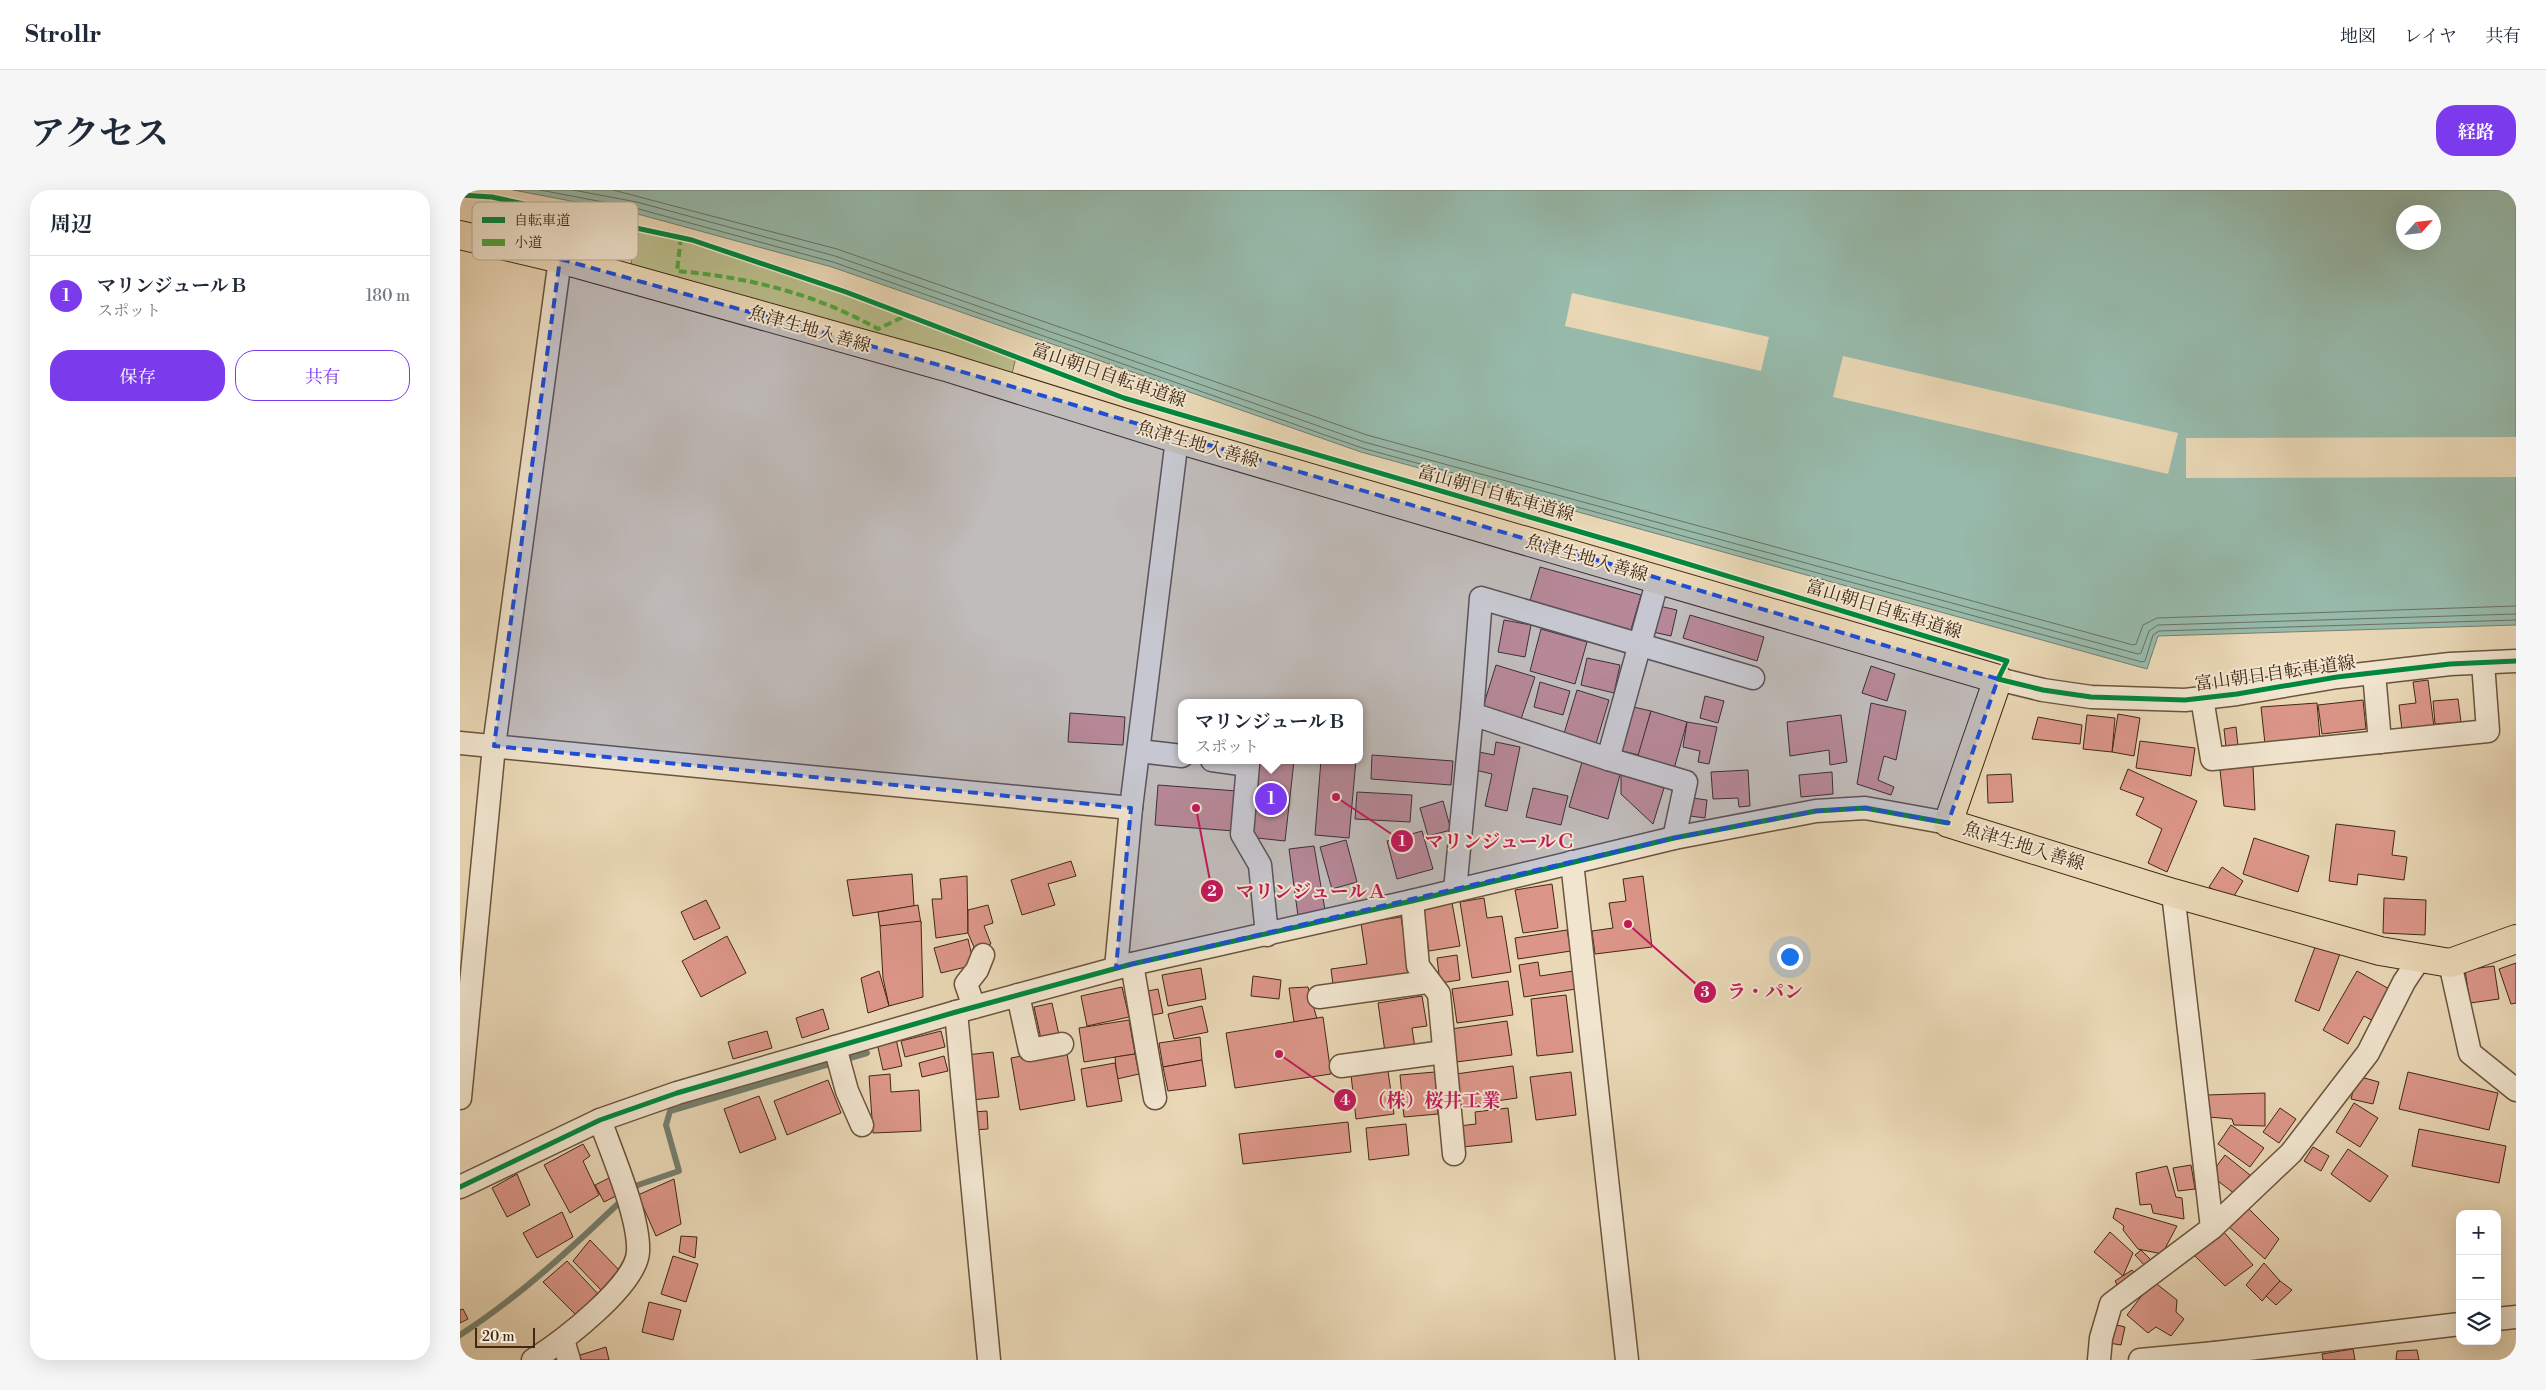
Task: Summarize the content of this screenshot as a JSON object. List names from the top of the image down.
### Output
{
  "streets": {
    "main road": ["魚津生地入善線"],
    "street": ["富山朝日自転車道線"]
  },
  "crossings": [
    ["魚津生地入善線", "富山朝日自転車道線"]
  ],
  "places": [
    "マリンジュールＣ",
    "マリンジュールＡ",
    "ラ・パン",
    "（株）桜井工業"
  ],
  "legend": ["自転車道", "小道"],
  "scale_bar": "20 m",
  "north": "top right",
  "page": {
    "header": "Strollr",
    "nav": ["地図", "レイヤ", "共有"],
    "title": "アクセス",
    "buttons": [
      "経路",
      ["保存", "共有"]
    ],
    "heading": "周辺",
    "list": [
      {
        "mark": "1",
        "name": "マリンジュールＢ",
        "note": "スポット",
        "value": "180 m"
      }
    ],
    "popup": ["マリンジュールＢ", "スポット"],
    "pins": "1",
    "map_buttons": ["+", "−"],
    "scale": "20 m"
  }
}
